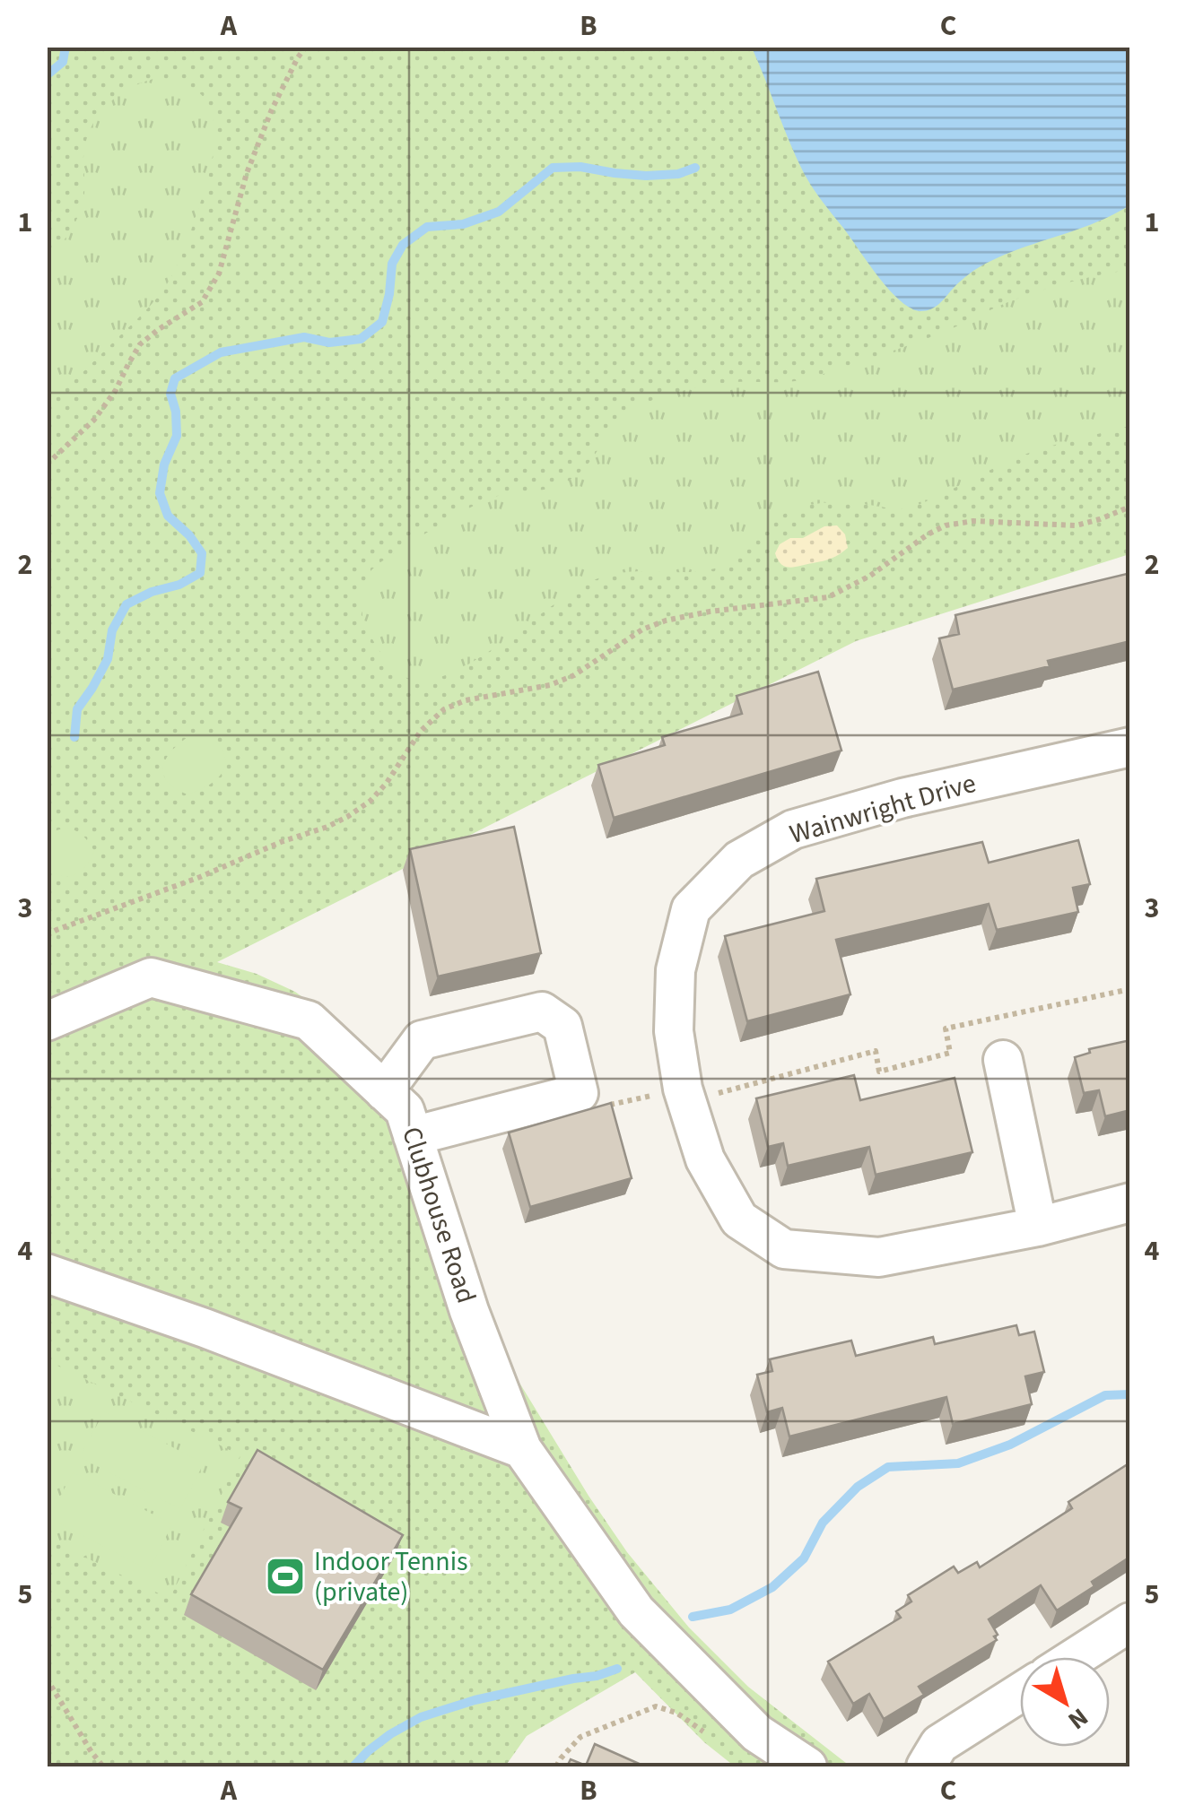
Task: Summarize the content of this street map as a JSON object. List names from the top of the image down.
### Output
{
  "streets": {
    "street": ["Wainwright Drive", "Clubhouse Road"]
  },
  "places": {
    "sports": ["Indoor Tennis (private)"]
  },
  "north": "bottom right",
  "grid": {
    "columns": ["A", "B", "C"],
    "rows": [
      "1",
      "2",
      "3",
      "4",
      "5"
    ]
  }
}
